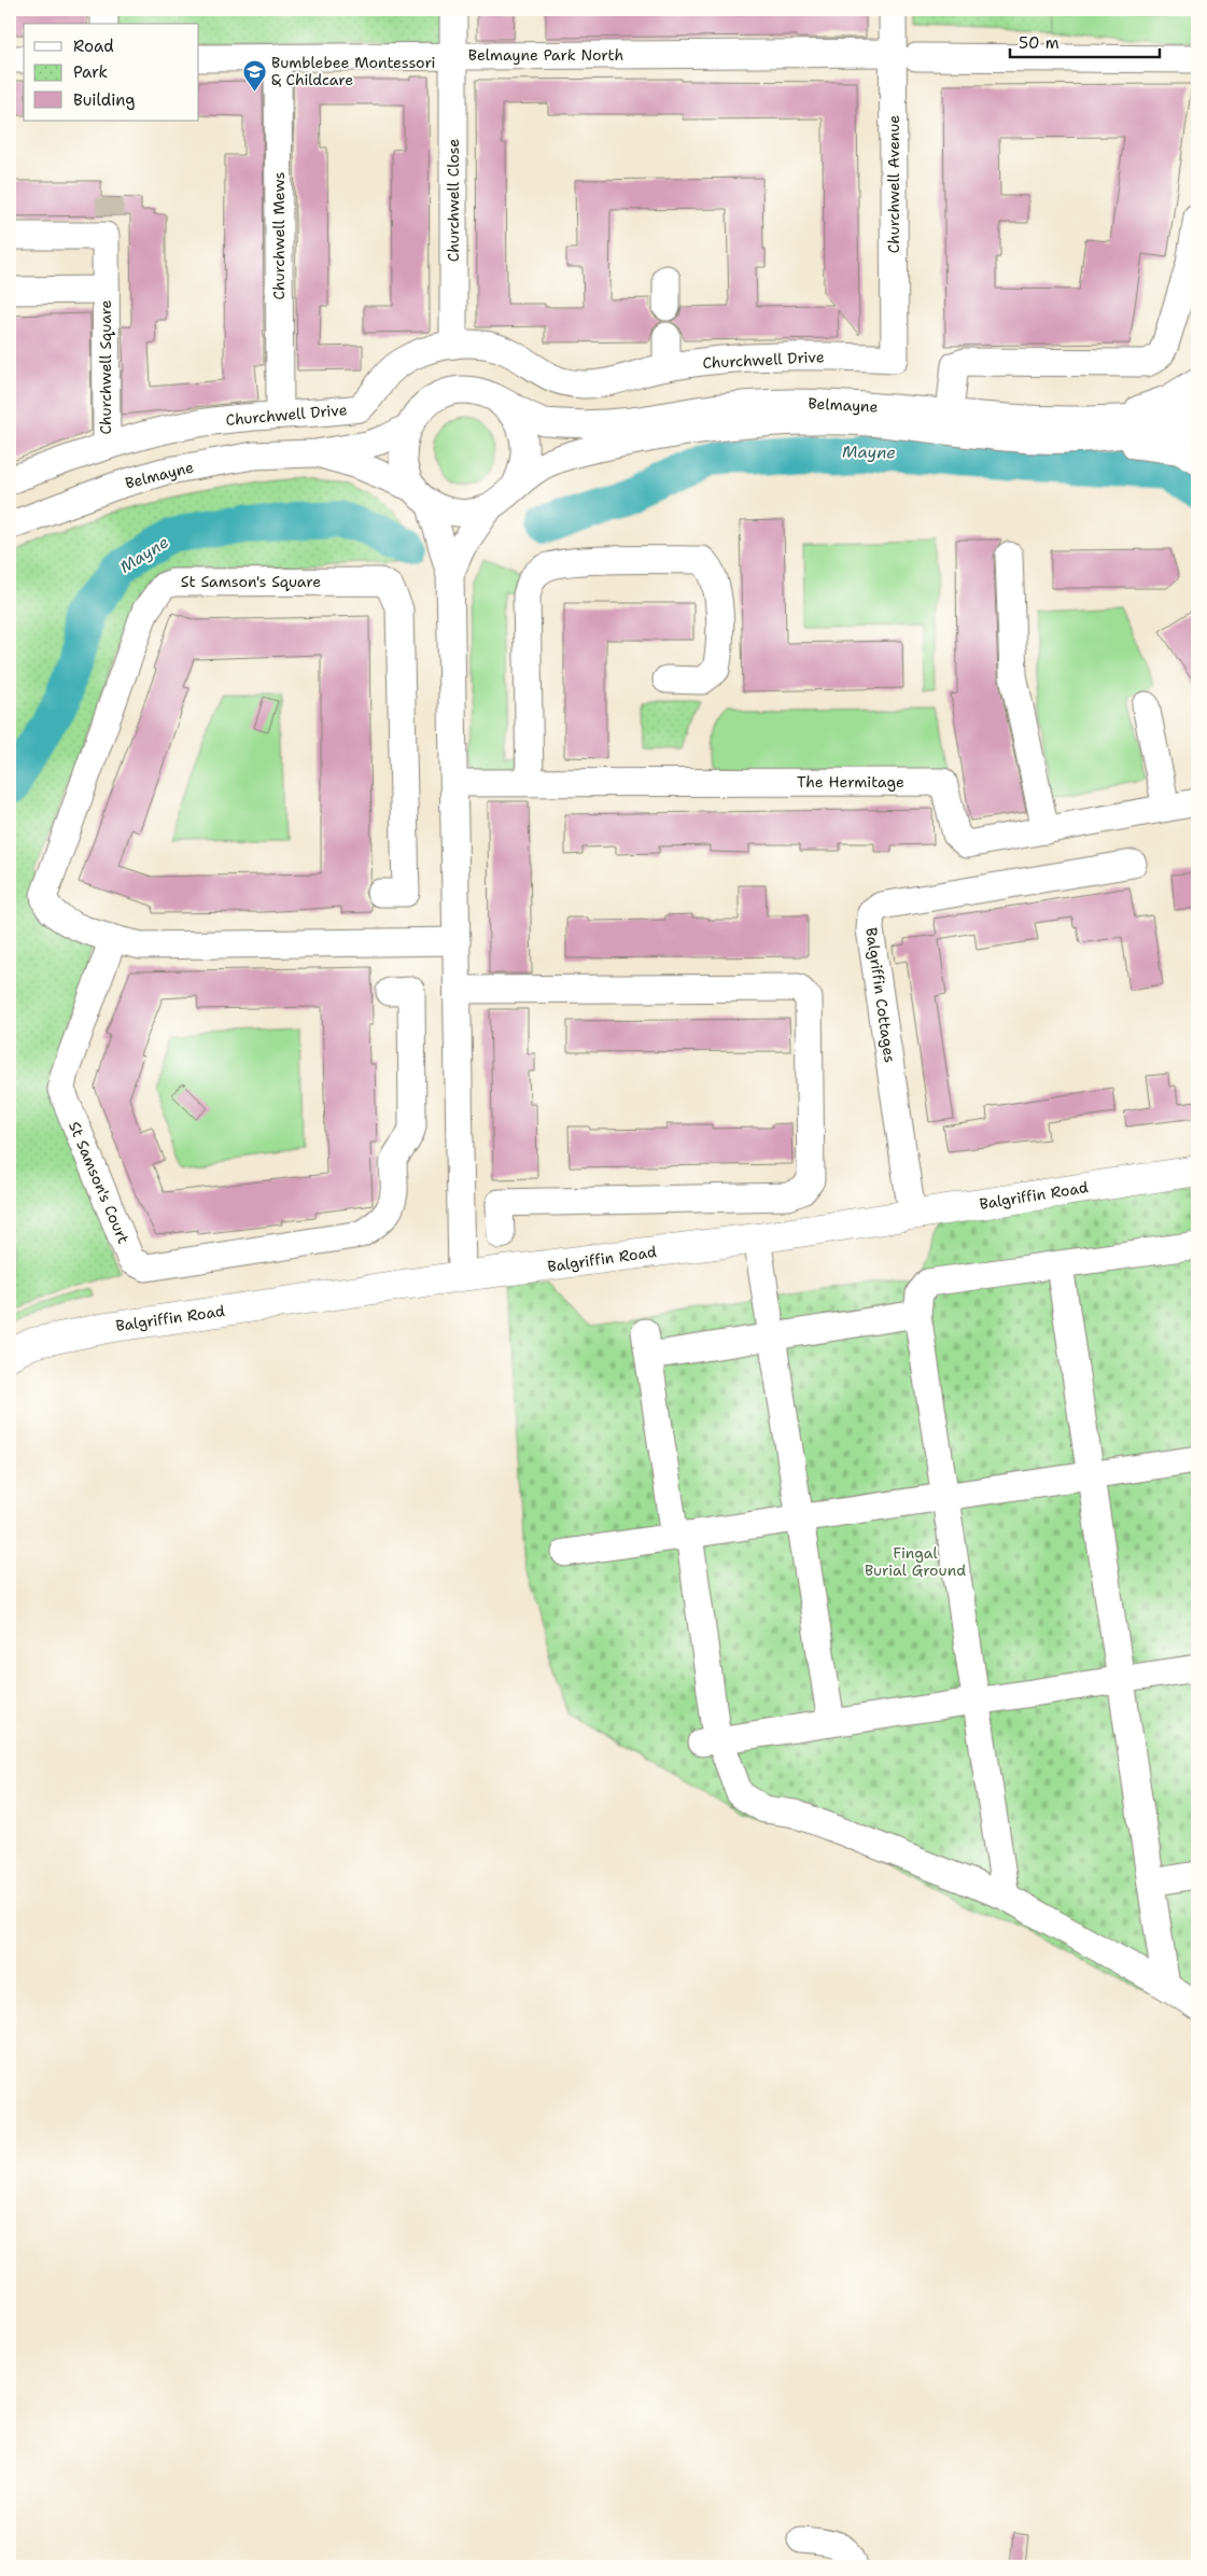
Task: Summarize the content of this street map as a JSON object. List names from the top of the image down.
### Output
{
  "streets": {
    "main road": ["Balgriffin Road"],
    "street": [
      "Belmayne Park North",
      "Churchwell Avenue",
      "Churchwell Close",
      "Churchwell Mews",
      "Churchwell Drive",
      "Churchwell Square",
      "Belmayne",
      "St Samson's Square",
      "The Hermitage",
      "Balgriffin Cottages",
      "St Samson's Court"
    ]
  },
  "crossings": [
    ["Belmayne Park North", "Churchwell Avenue"],
    ["Belmayne Park North", "Churchwell Close"],
    ["Belmayne Park North", "Churchwell Mews"],
    ["Churchwell Avenue", "Churchwell Drive"],
    ["Churchwell Close", "Churchwell Drive"],
    ["Churchwell Mews", "Churchwell Drive"],
    ["Churchwell Drive", "Churchwell Square"],
    ["St Samson's Square", "St Samson's Court"],
    ["Balgriffin Cottages", "Balgriffin Road"]
  ],
  "water": ["Mayne"],
  "parks": ["Fingal Burial Ground"],
  "places": {
    "school or university": ["Bumblebee Montessori & Childcare"]
  },
  "legend": ["Road", "Park", "Building"],
  "scale_bar": "50 m"
}
